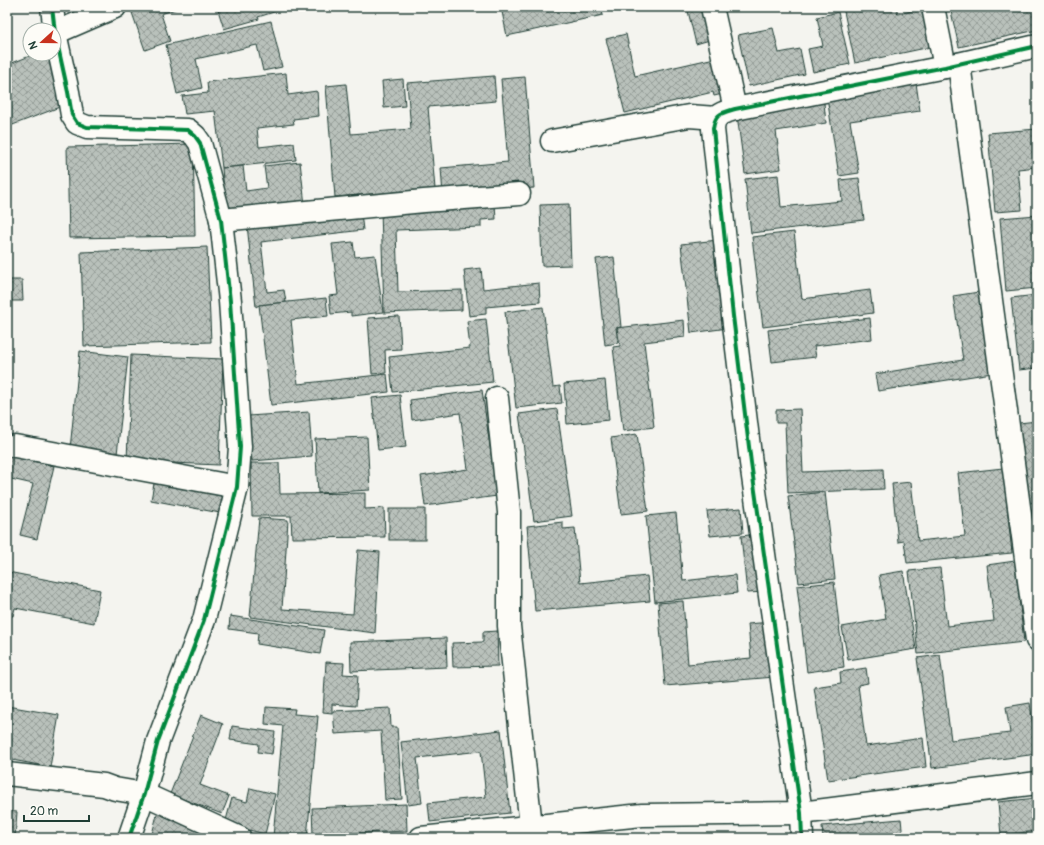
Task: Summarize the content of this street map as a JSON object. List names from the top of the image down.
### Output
{
  "scale_bar": "20 m",
  "north": "left"
}
